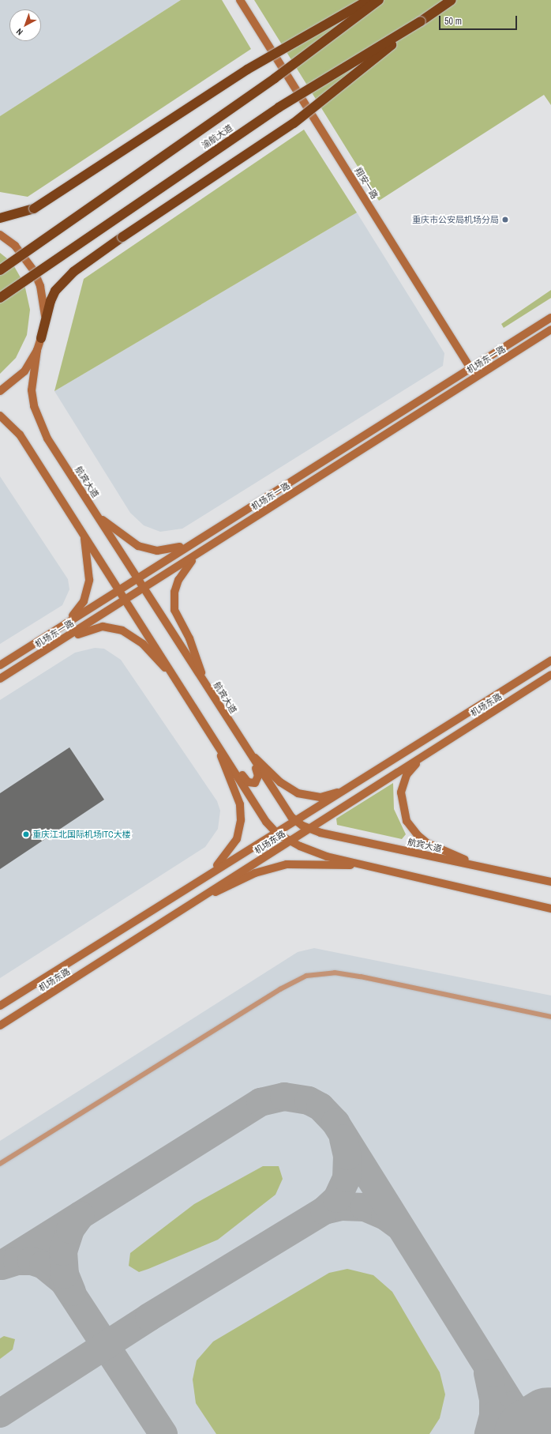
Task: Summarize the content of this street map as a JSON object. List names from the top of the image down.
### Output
{
  "streets": {
    "highway": ["渝航大道"],
    "street": [
      "翔安一路",
      "机场东一路",
      "航宾大道",
      "机场东路"
    ]
  },
  "crossings": [
    ["翔安一路", "机场东一路"],
    ["机场东一路", "航宾大道"],
    ["航宾大道", "机场东路"]
  ],
  "places": ["重庆市公安局机场分局", "重庆江北国际机场ITC大楼"],
  "scale_bar": "50 m",
  "north": "bottom left"
}
